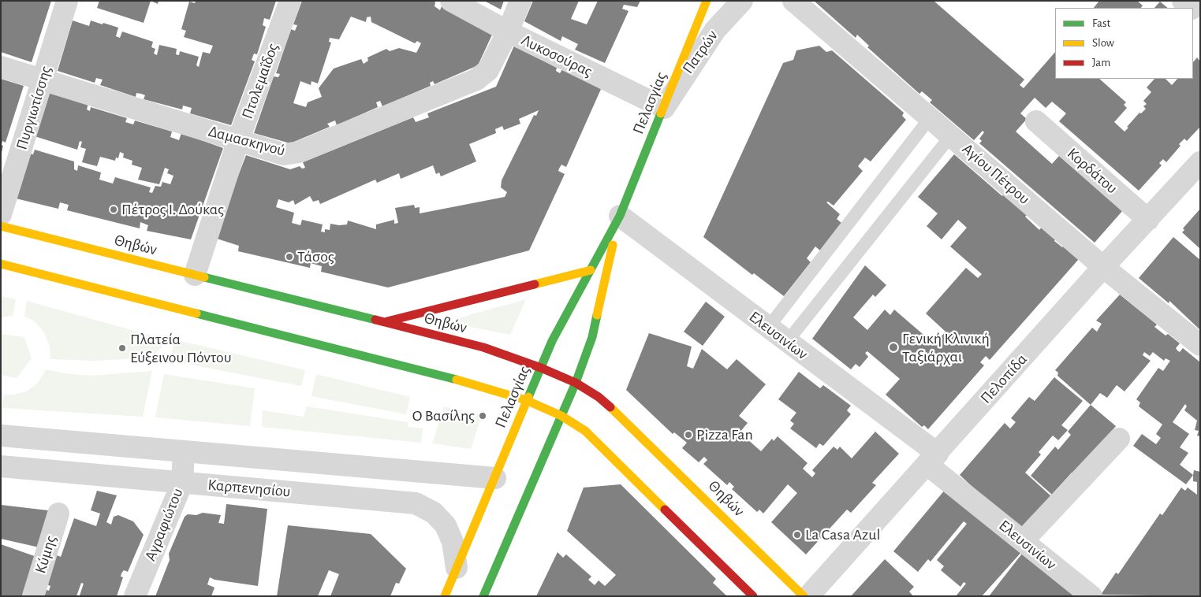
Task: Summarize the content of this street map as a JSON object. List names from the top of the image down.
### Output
{
  "streets": {
    "main road": ["Πελασγίας", "Θηβών"],
    "street": [
      "Πατρών",
      "Λυκοσούρας",
      "Πτολεμαΐδος",
      "Πυργιωτίσσης",
      "Δαμασκηνού",
      "Κορδάτου",
      "Αγίου Πέτρου",
      "Ελευσινίων",
      "Πελοπίδα",
      "Καρπενησίου",
      "Αγραφιώτου",
      "Κύμης"
    ]
  },
  "crossings": [
    ["Πατρών", "Λυκοσούρας"],
    ["Πατρών", "Πελασγίας"],
    ["Λυκοσούρας", "Πελασγίας"],
    ["Λυκοσούρας", "Δαμασκηνού"],
    ["Πτολεμαΐδος", "Δαμασκηνού"],
    ["Πτολεμαΐδος", "Θηβών"],
    ["Πελασγίας", "Θηβών"],
    ["Πελασγίας", "Ελευσινίων"],
    ["Πελασγίας", "Καρπενησίου"],
    ["Πυργιωτίσσης", "Δαμασκηνού"],
    ["Κορδάτου", "Πελοπίδα"],
    ["Αγίου Πέτρου", "Πελοπίδα"],
    ["Ελευσινίων", "Πελοπίδα"],
    ["Καρπενησίου", "Αγραφιώτου"]
  ],
  "places": [
    "Πέτρος Ι. Δούκας",
    "Τάσος",
    "Γενική Κλινική Ταξιάρχαι",
    "Πλατεία Εύξεινου Πόντου",
    "Ο Βασίλης",
    "Pizza Fan",
    "La Casa Azul"
  ],
  "legend": ["Fast", "Slow", "Jam"]
}
